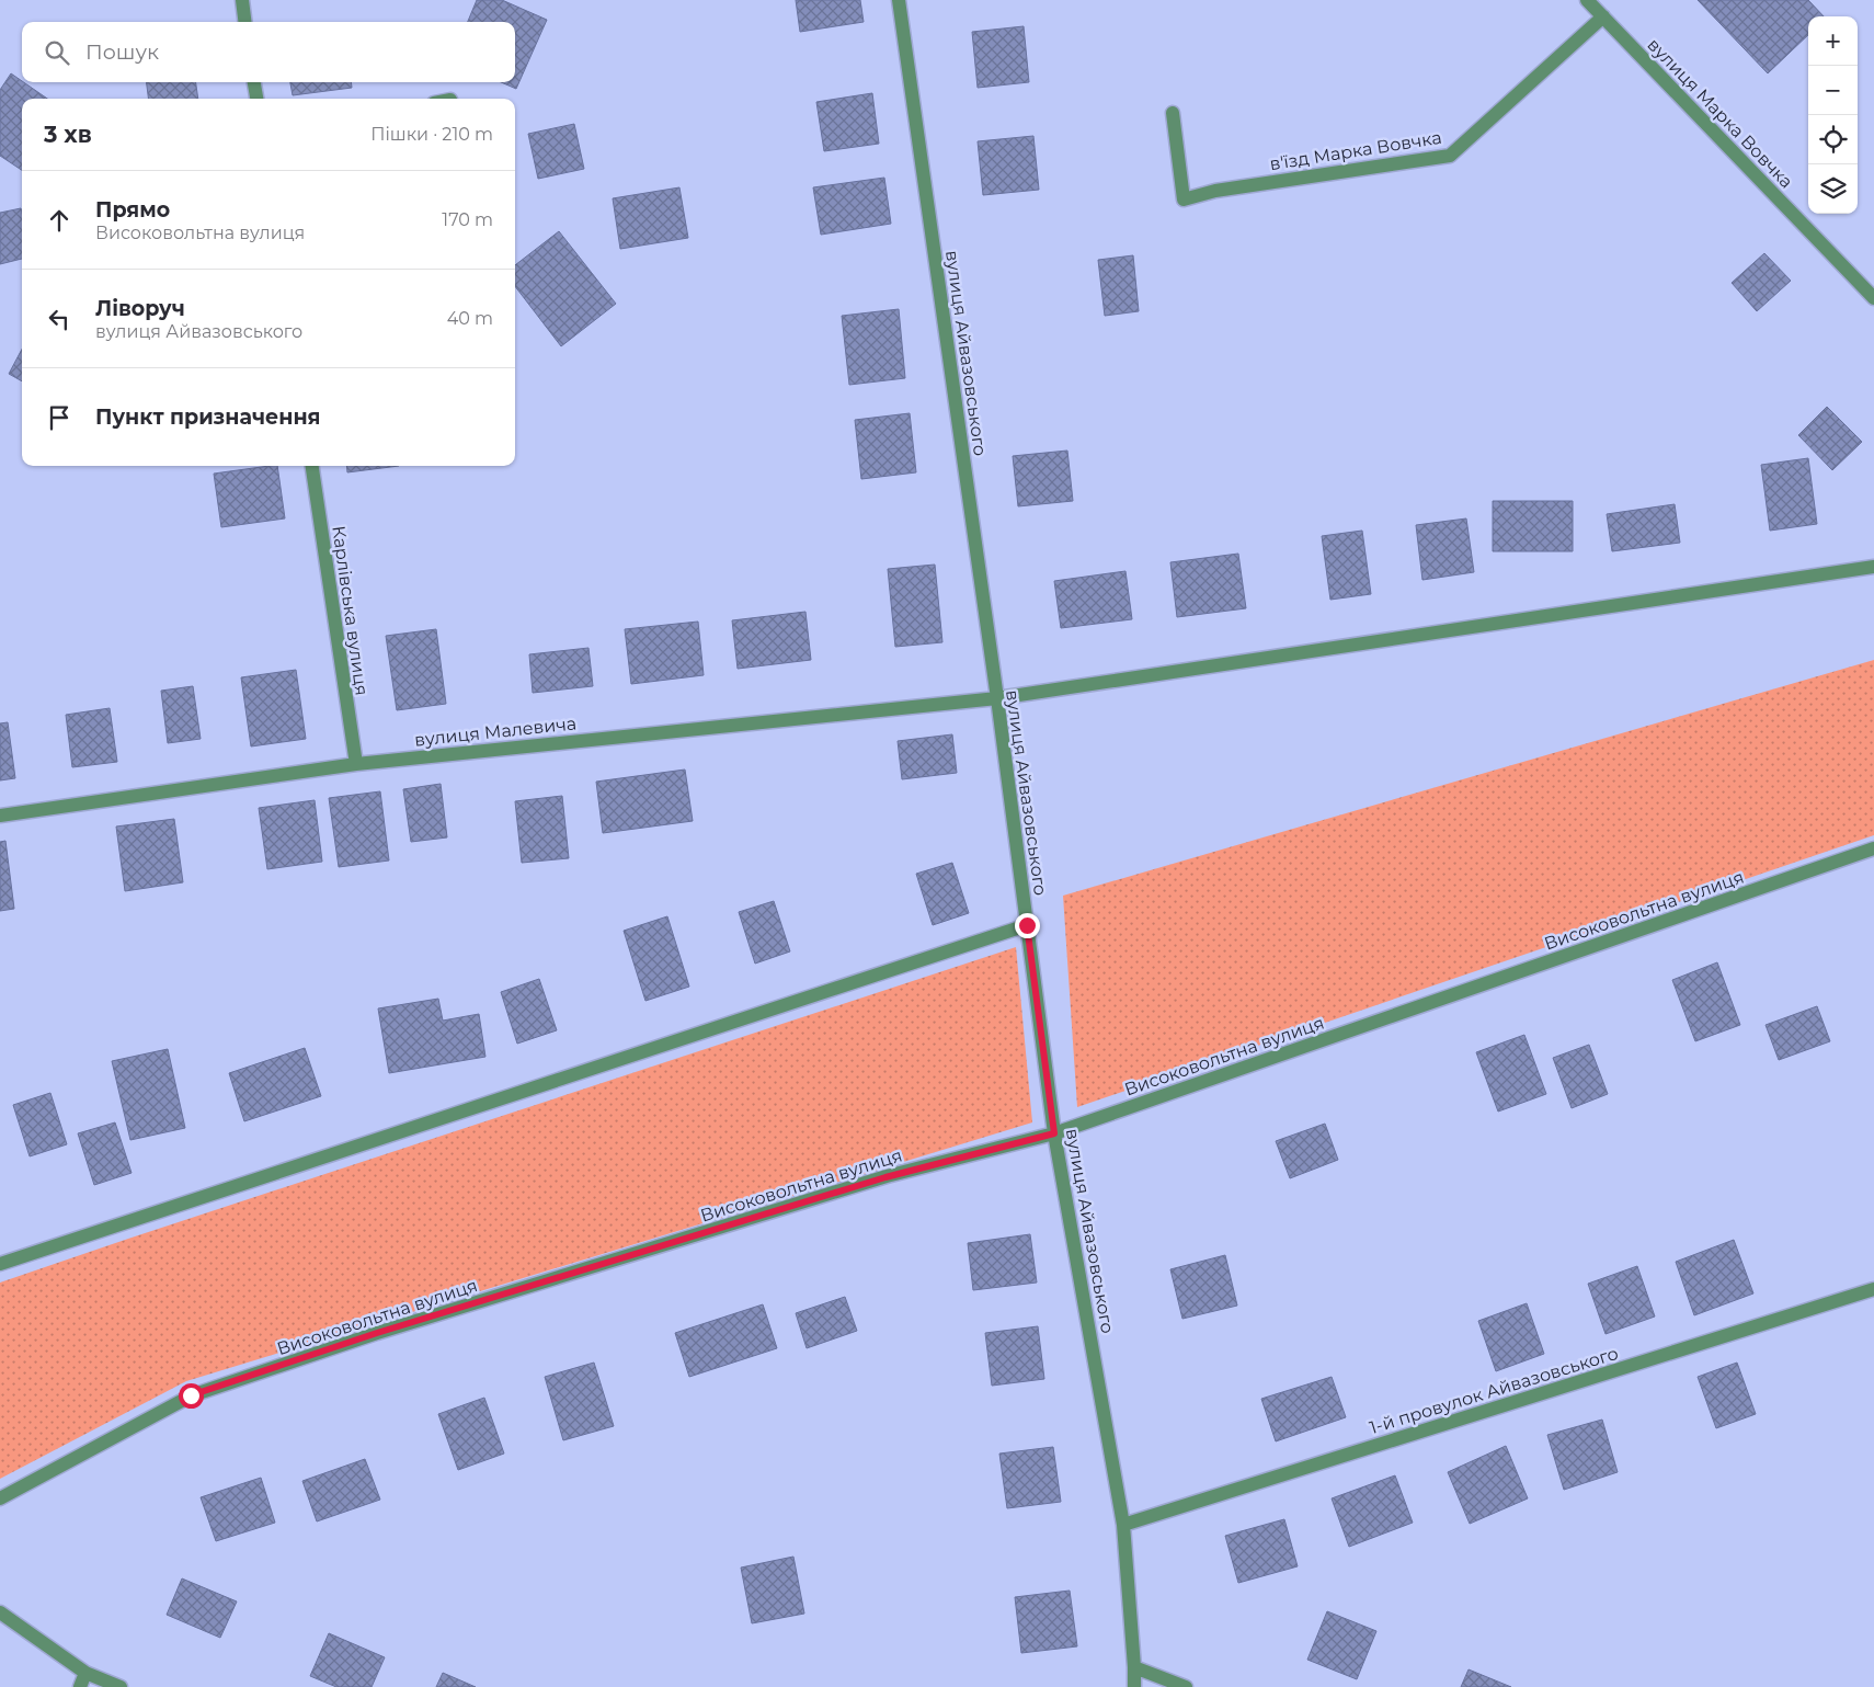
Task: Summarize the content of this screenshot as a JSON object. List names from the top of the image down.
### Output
{
  "streets": {
    "street": [
      "вулиця Марка Вовчка",
      "в'їзд Марка Вовчка",
      "вулиця Айвазовського",
      "Карлівська вулиця",
      "вулиця Малевича",
      "Високовольтна вулиця",
      "1-й провулок Айвазовського"
    ]
  },
  "crossings": [
    ["вулиця Марка Вовчка", "в'їзд Марка Вовчка"],
    ["вулиця Айвазовського", "вулиця Малевича"],
    ["вулиця Айвазовського", "Високовольтна вулиця"],
    ["вулиця Айвазовського", "1-й провулок Айвазовського"],
    ["Карлівська вулиця", "вулиця Малевича"]
  ],
  "page": {
    "map_buttons": ["+", "−"],
    "search": "Пошук",
    "heading": ["3 хв", "Пішки · 210 m"],
    "list": [
      ["Прямо", "Високовольтна вулиця", "170 m"],
      ["Ліворуч", "вулиця Айвазовського", "40 m"],
      "Пункт призначення"
    ]
  }
}
